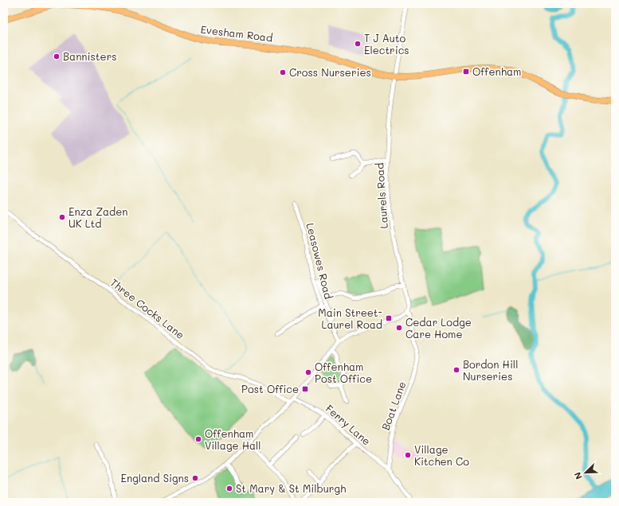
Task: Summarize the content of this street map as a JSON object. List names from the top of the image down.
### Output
{
  "streets": {
    "main road": ["Evesham Road"],
    "street": [
      "Laurels Road",
      "Leasowes Road",
      "Three Cocks Lane",
      "Boat Lane",
      "Ferry Lane"
    ]
  },
  "crossings": [
    ["Evesham Road", "Laurels Road"],
    ["Laurels Road", "Boat Lane"],
    ["Boat Lane", "Ferry Lane"]
  ],
  "places": {
    "other": [
      "T J Auto Electrics",
      "Bannisters",
      "Cross Nurseries",
      "Enza Zaden UK Ltd",
      "Cedar Lodge Care Home",
      "Bordon Hill Nurseries",
      "Offenham Post Office",
      "Offenham Village Hall",
      "Village Kitchen Co",
      "England Signs",
      "St Mary & St Milburgh"
    ],
    "transit": ["Offenham", "Main Street- Laurel Road", "Post Office"]
  },
  "north": "bottom left"
}
